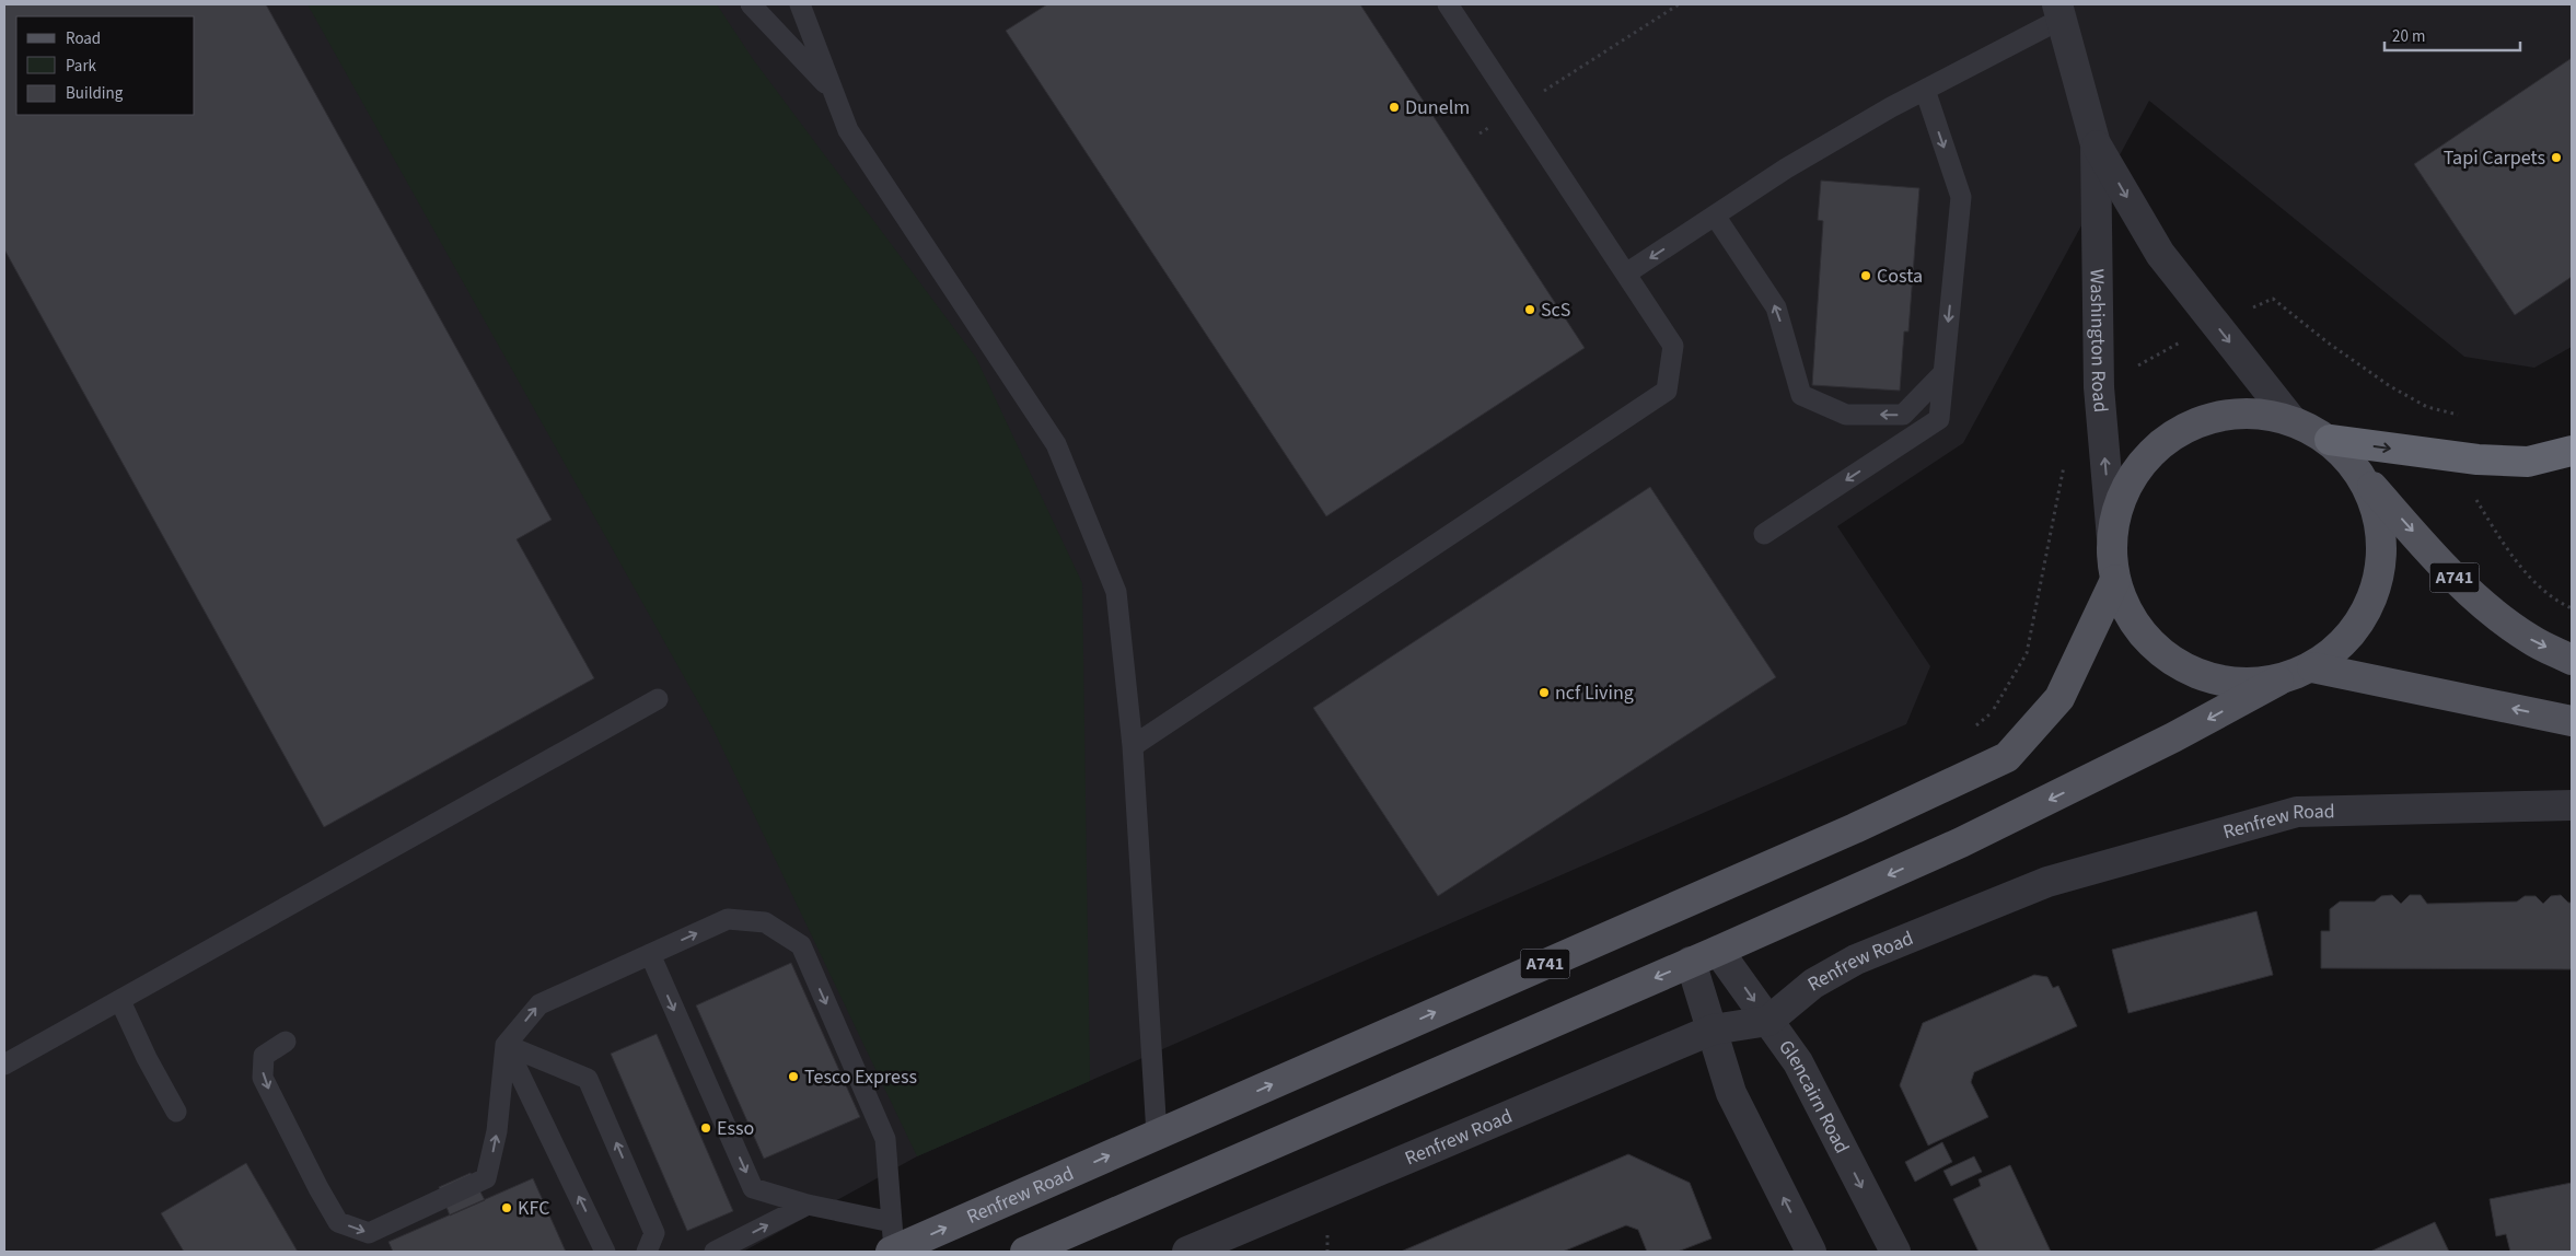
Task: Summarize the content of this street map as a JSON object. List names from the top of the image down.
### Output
{
  "streets": {
    "main road": ["A741", "Renfrew Road"],
    "street": ["Washington Road", "Glencairn Road"]
  },
  "crossings": [
    ["Renfrew Road", "Glencairn Road"]
  ],
  "places": [
    "Dunelm",
    "Tapi Carpets",
    "Costa",
    "ScS",
    "ncf Living",
    "Tesco Express",
    "Esso",
    "KFC"
  ],
  "legend": ["Road", "Park", "Building"],
  "scale_bar": "20 m"
}
